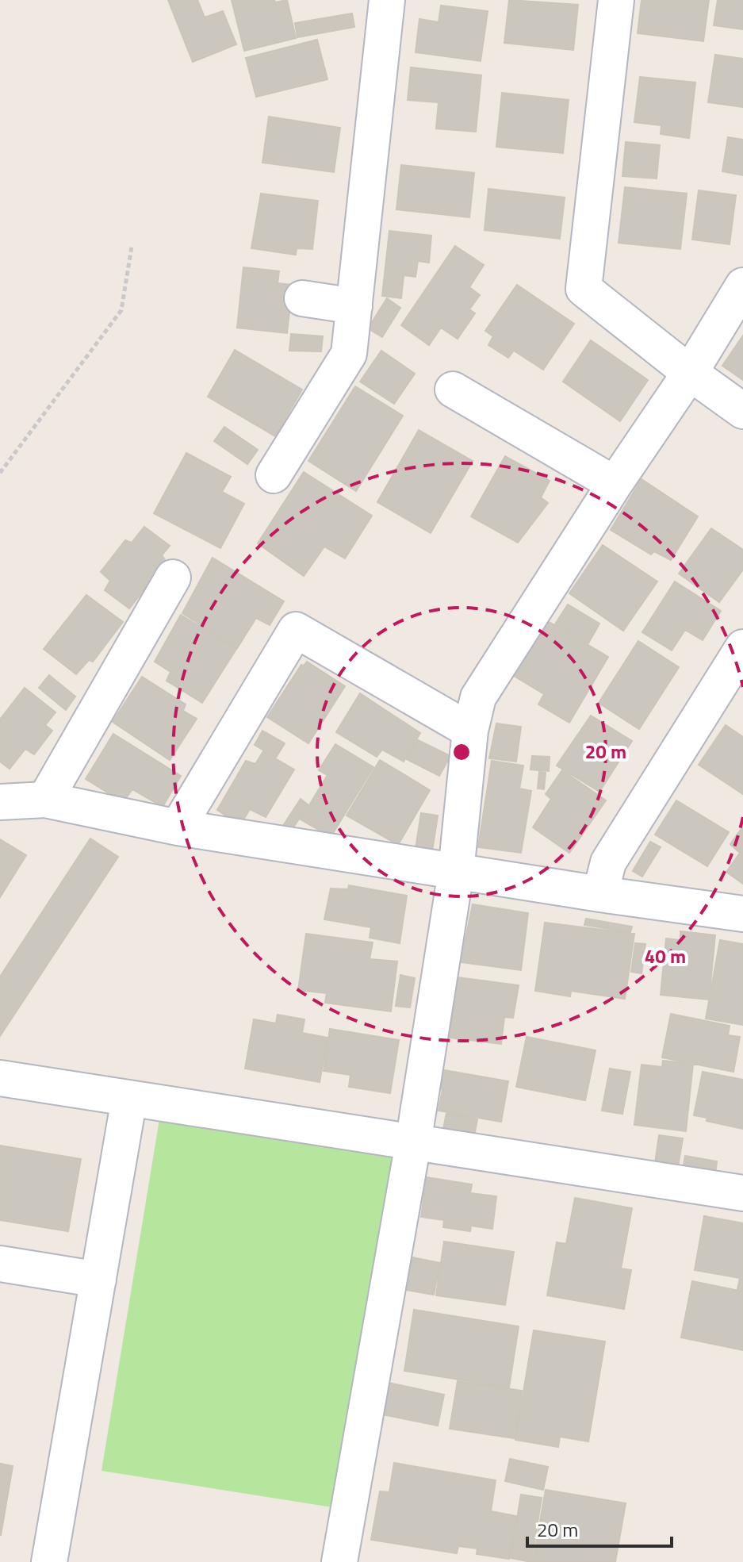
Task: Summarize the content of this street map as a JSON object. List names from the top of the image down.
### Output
{
  "scale_bar": "20 m",
  "rings": ["20 m", "40 m"]
}
